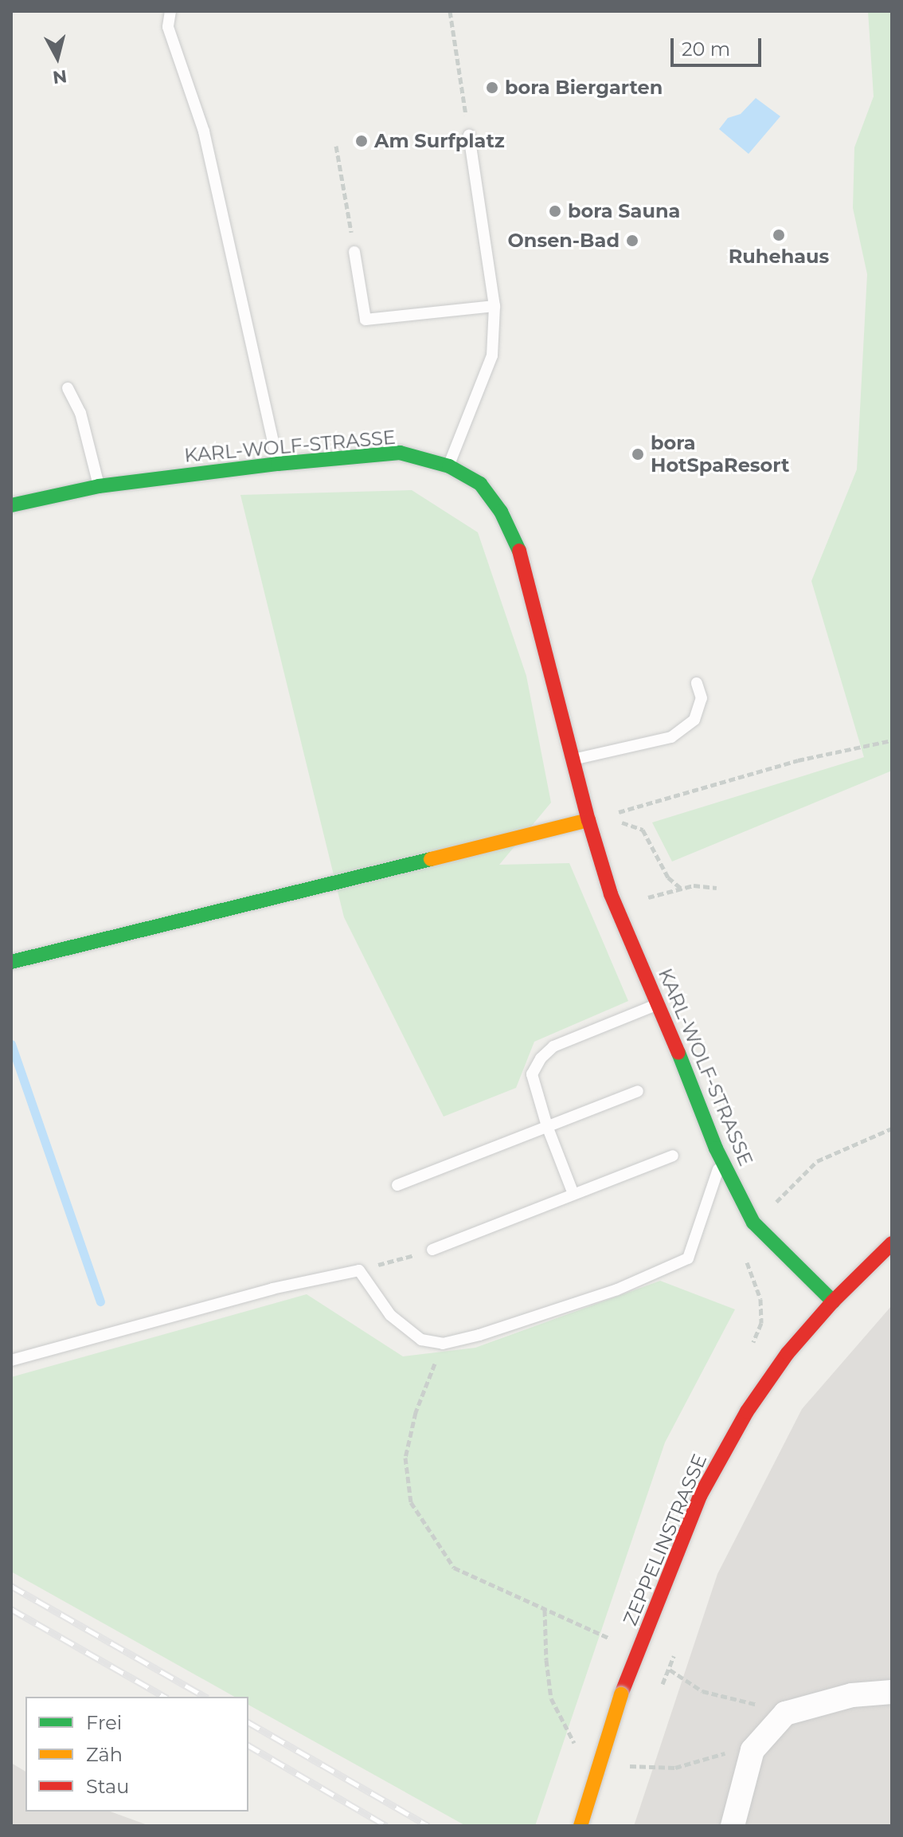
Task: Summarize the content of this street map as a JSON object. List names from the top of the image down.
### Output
{
  "streets": {
    "street": ["KARL-WOLF-STRASSE", "ZEPPELINSTRASSE"]
  },
  "crossings": [
    ["KARL-WOLF-STRASSE", "ZEPPELINSTRASSE"]
  ],
  "places": [
    "bora Biergarten",
    "Am Surfplatz",
    "bora Sauna",
    "Ruhehaus",
    "Onsen-Bad",
    "bora HotSpaResort"
  ],
  "legend": ["Frei", "Zäh", "Stau"],
  "scale_bar": "20 m",
  "north": "bottom"
}
